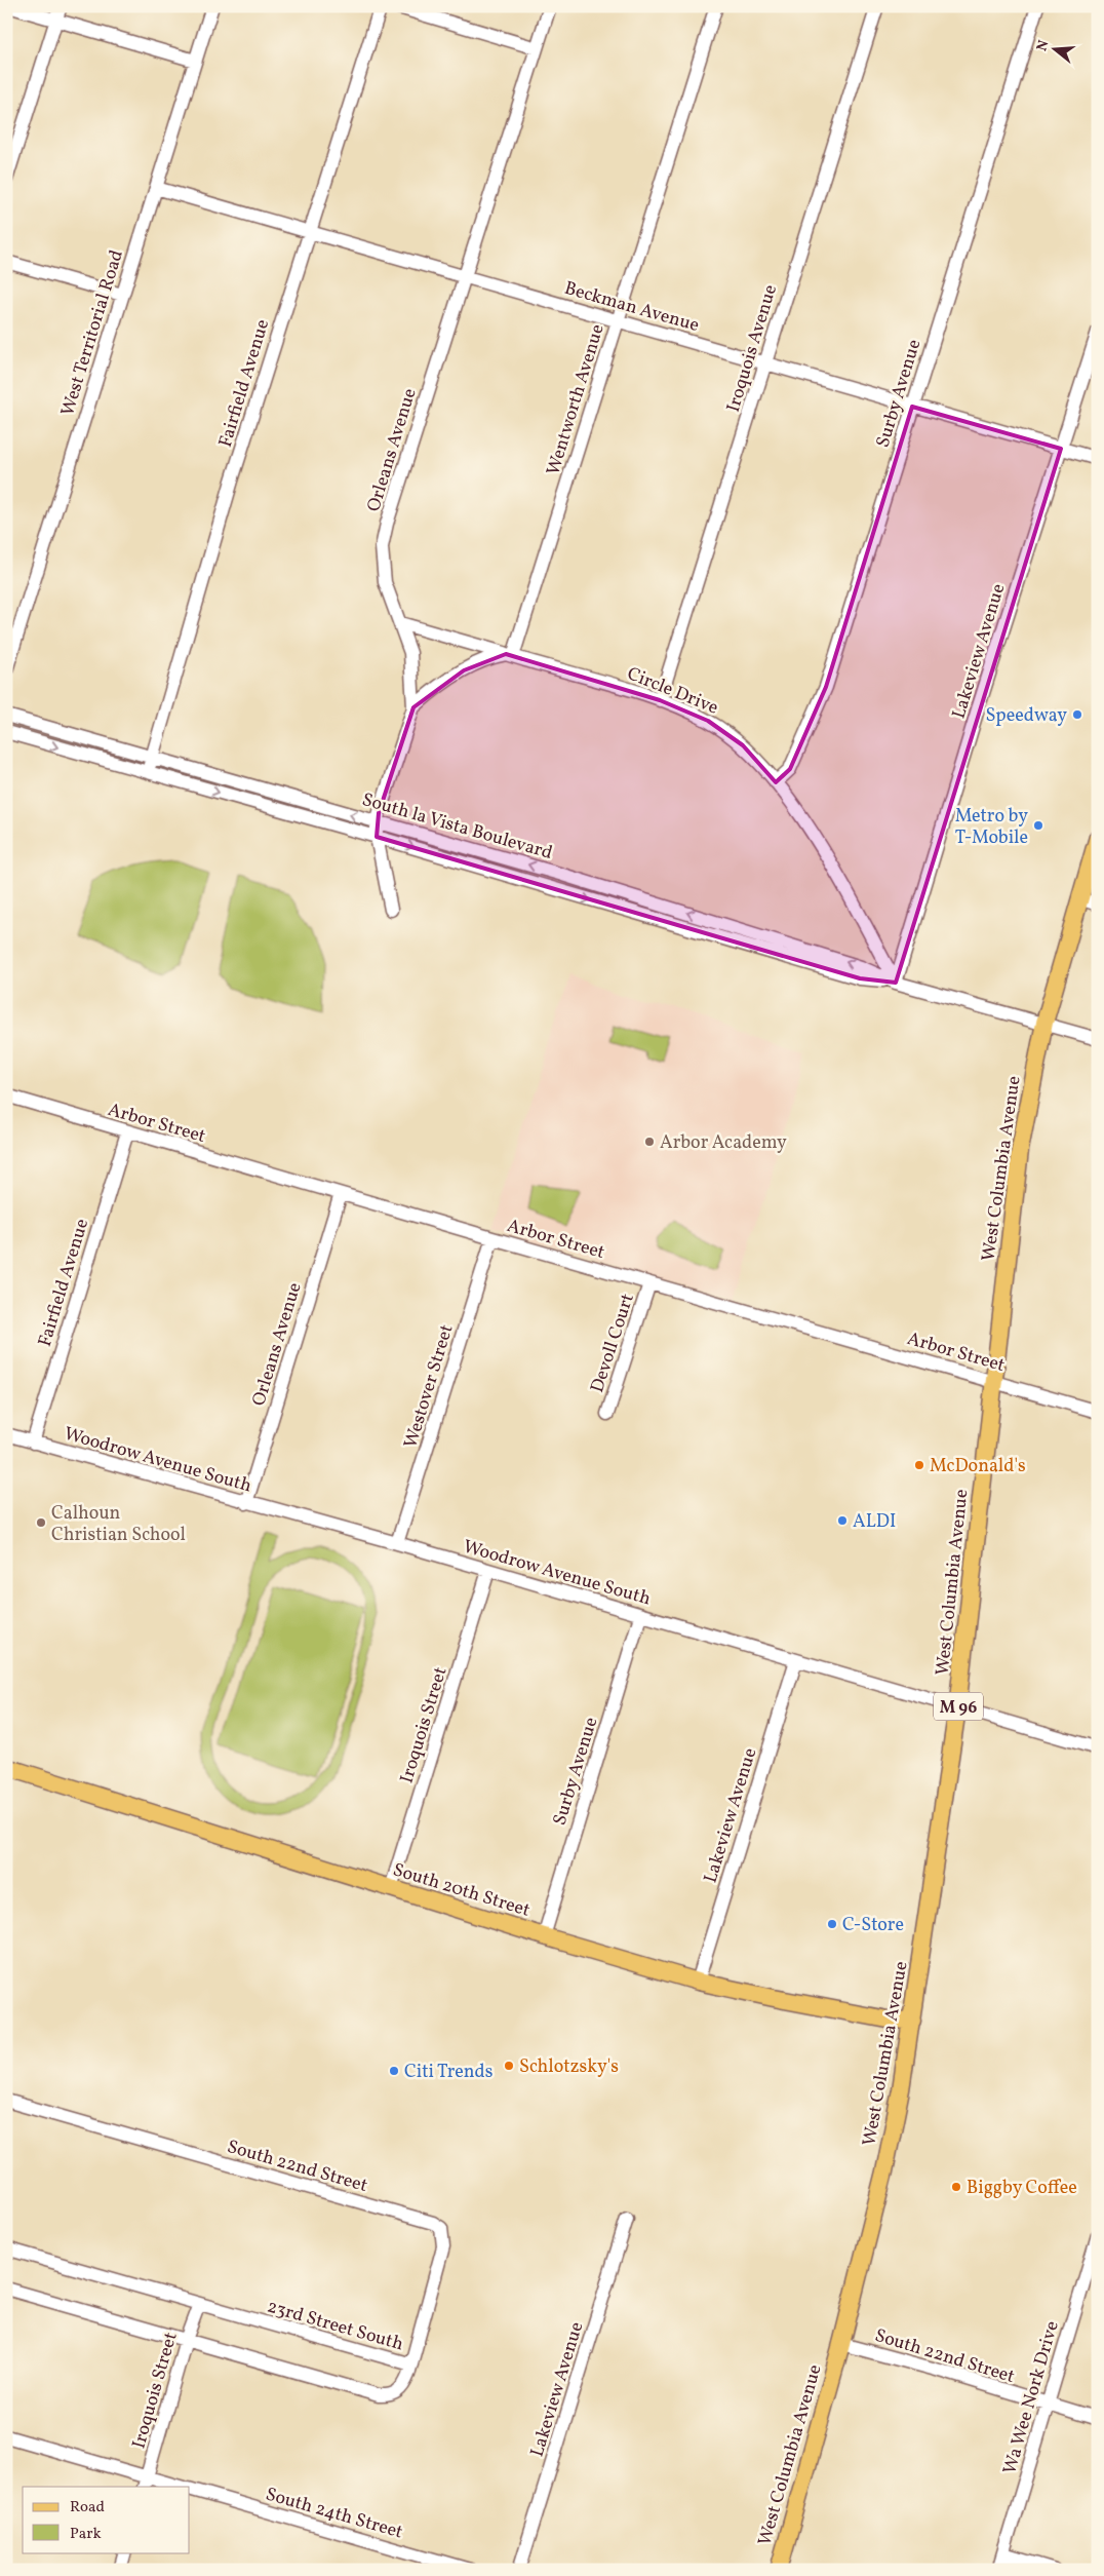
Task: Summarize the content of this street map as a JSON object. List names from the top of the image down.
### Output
{
  "streets": {
    "main road": ["West Columbia Avenue", "M 96", "South 20th Street"],
    "street": [
      "Beckman Avenue",
      "West Territorial Road",
      "Iroquois Avenue",
      "Fairfield Avenue",
      "Surby Avenue",
      "Wentworth Avenue",
      "Orleans Avenue",
      "Lakeview Avenue",
      "Circle Drive",
      "South la Vista Boulevard",
      "Arbor Street",
      "Devoll Court",
      "Westover Street",
      "Woodrow Avenue South",
      "Iroquois Street",
      "South 22nd Street",
      "23rd Street South",
      "Wa Wee Nork Drive",
      "South 24th Street"
    ]
  },
  "crossings": [
    ["Beckman Avenue", "West Territorial Road"],
    ["Beckman Avenue", "Iroquois Avenue"],
    ["Beckman Avenue", "Fairfield Avenue"],
    ["Beckman Avenue", "Surby Avenue"],
    ["Beckman Avenue", "Wentworth Avenue"],
    ["Beckman Avenue", "Orleans Avenue"],
    ["Beckman Avenue", "Lakeview Avenue"],
    ["Iroquois Avenue", "Circle Drive"],
    ["Fairfield Avenue", "South la Vista Boulevard"],
    ["Fairfield Avenue", "Arbor Street"],
    ["Fairfield Avenue", "Woodrow Avenue South"],
    ["Surby Avenue", "Circle Drive"],
    ["Surby Avenue", "Woodrow Avenue South"],
    ["Surby Avenue", "South 20th Street"],
    ["Wentworth Avenue", "Circle Drive"],
    ["Orleans Avenue", "Circle Drive"],
    ["Orleans Avenue", "South la Vista Boulevard"],
    ["Orleans Avenue", "Arbor Street"],
    ["Orleans Avenue", "Woodrow Avenue South"],
    ["Lakeview Avenue", "Circle Drive"],
    ["Lakeview Avenue", "South la Vista Boulevard"],
    ["Lakeview Avenue", "Woodrow Avenue South"],
    ["Lakeview Avenue", "South 20th Street"],
    ["Circle Drive", "South la Vista Boulevard"],
    ["South la Vista Boulevard", "West Columbia Avenue"],
    ["Arbor Street", "West Columbia Avenue"],
    ["Arbor Street", "Devoll Court"],
    ["Arbor Street", "Westover Street"],
    ["West Columbia Avenue", "Woodrow Avenue South"],
    ["West Columbia Avenue", "South 20th Street"],
    ["West Columbia Avenue", "South 22nd Street"],
    ["Westover Street", "Woodrow Avenue South"],
    ["Woodrow Avenue South", "Iroquois Street"],
    ["Iroquois Street", "South 20th Street"],
    ["Iroquois Street", "23rd Street South"],
    ["South 22nd Street", "23rd Street South"],
    ["South 22nd Street", "Wa Wee Nork Drive"]
  ],
  "places": [
    "Speedway",
    "Metro by T-Mobile",
    "Arbor Academy",
    "McDonald's",
    "ALDI",
    "Calhoun Christian School",
    "C-Store",
    "Schlotzsky's",
    "Citi Trends",
    "Biggby Coffee"
  ],
  "legend": ["Road", "Park"],
  "north": "left"
}
